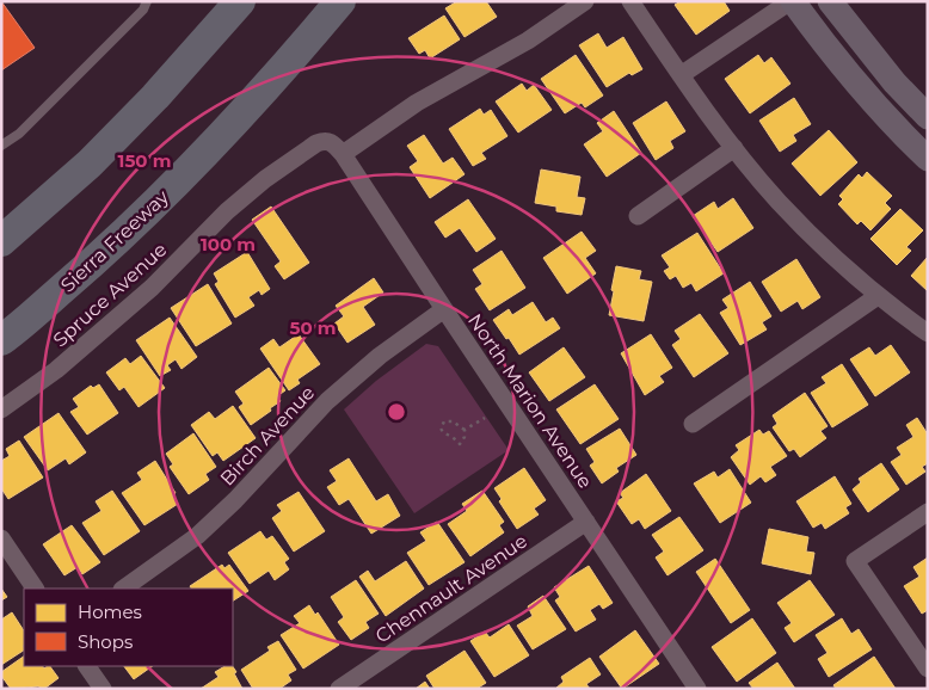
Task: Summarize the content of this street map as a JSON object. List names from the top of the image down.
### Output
{
  "streets": {
    "highway": ["Sierra Freeway"],
    "street": [
      "Spruce Avenue",
      "North Marion Avenue",
      "Birch Avenue",
      "Chennault Avenue"
    ]
  },
  "crossings": [
    ["Spruce Avenue", "North Marion Avenue"],
    ["North Marion Avenue", "Birch Avenue"],
    ["North Marion Avenue", "Chennault Avenue"]
  ],
  "legend": ["Homes", "Shops"],
  "rings": ["150 m", "100 m", "50 m"]
}
